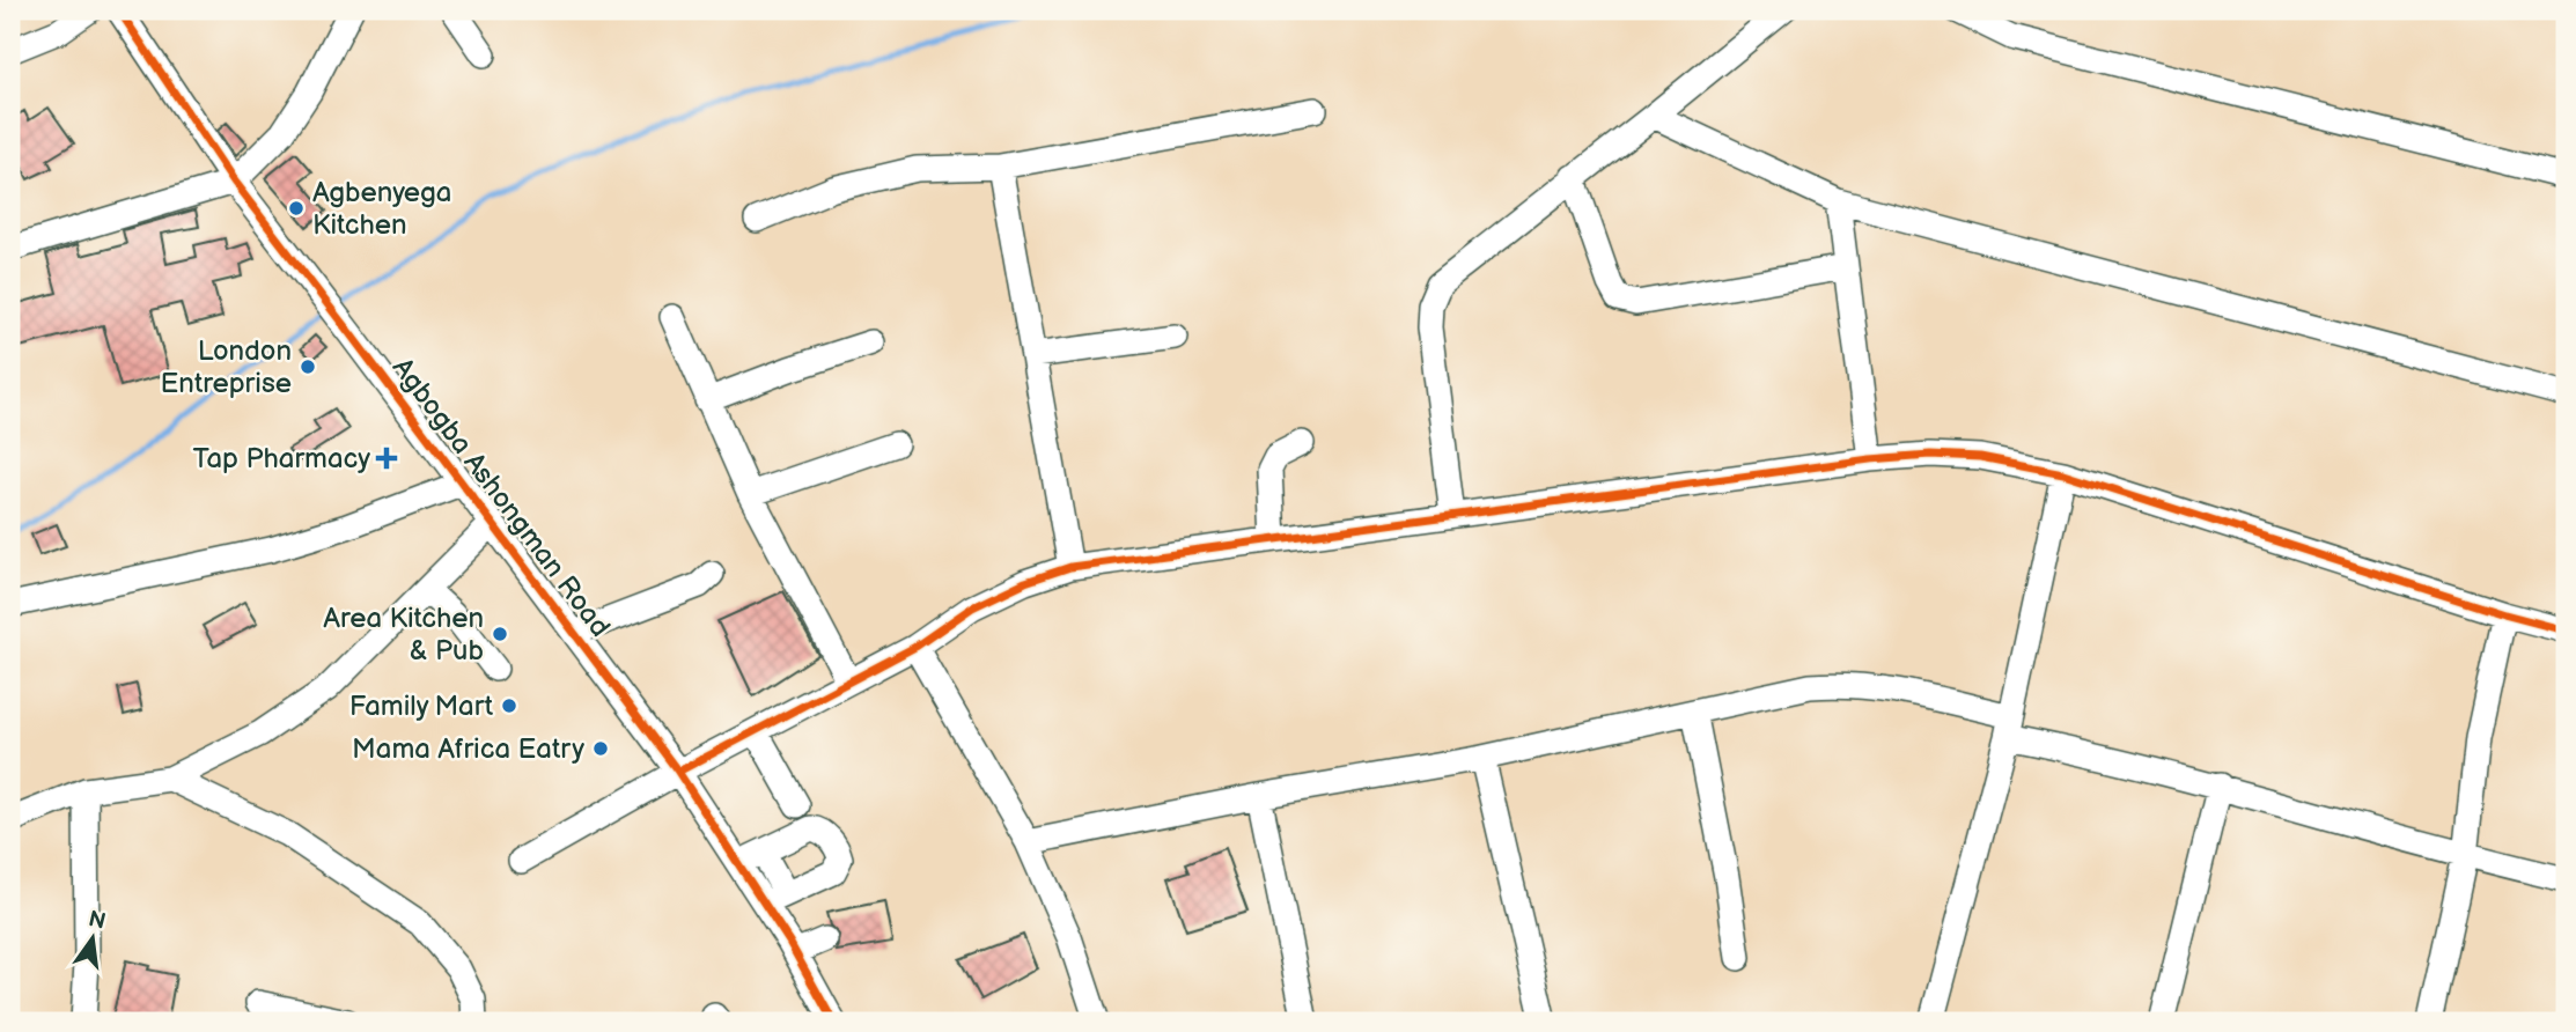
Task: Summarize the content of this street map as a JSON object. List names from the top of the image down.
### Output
{
  "streets": {
    "street": ["Agbogba Ashongman Road"]
  },
  "places": {
    "other": [
      "Agbenyega Kitchen",
      "London Entreprise",
      "Area Kitchen & Pub",
      "Family Mart",
      "Mama Africa Eatry"
    ],
    "health": ["Tap Pharmacy"]
  },
  "north": "top"
}
